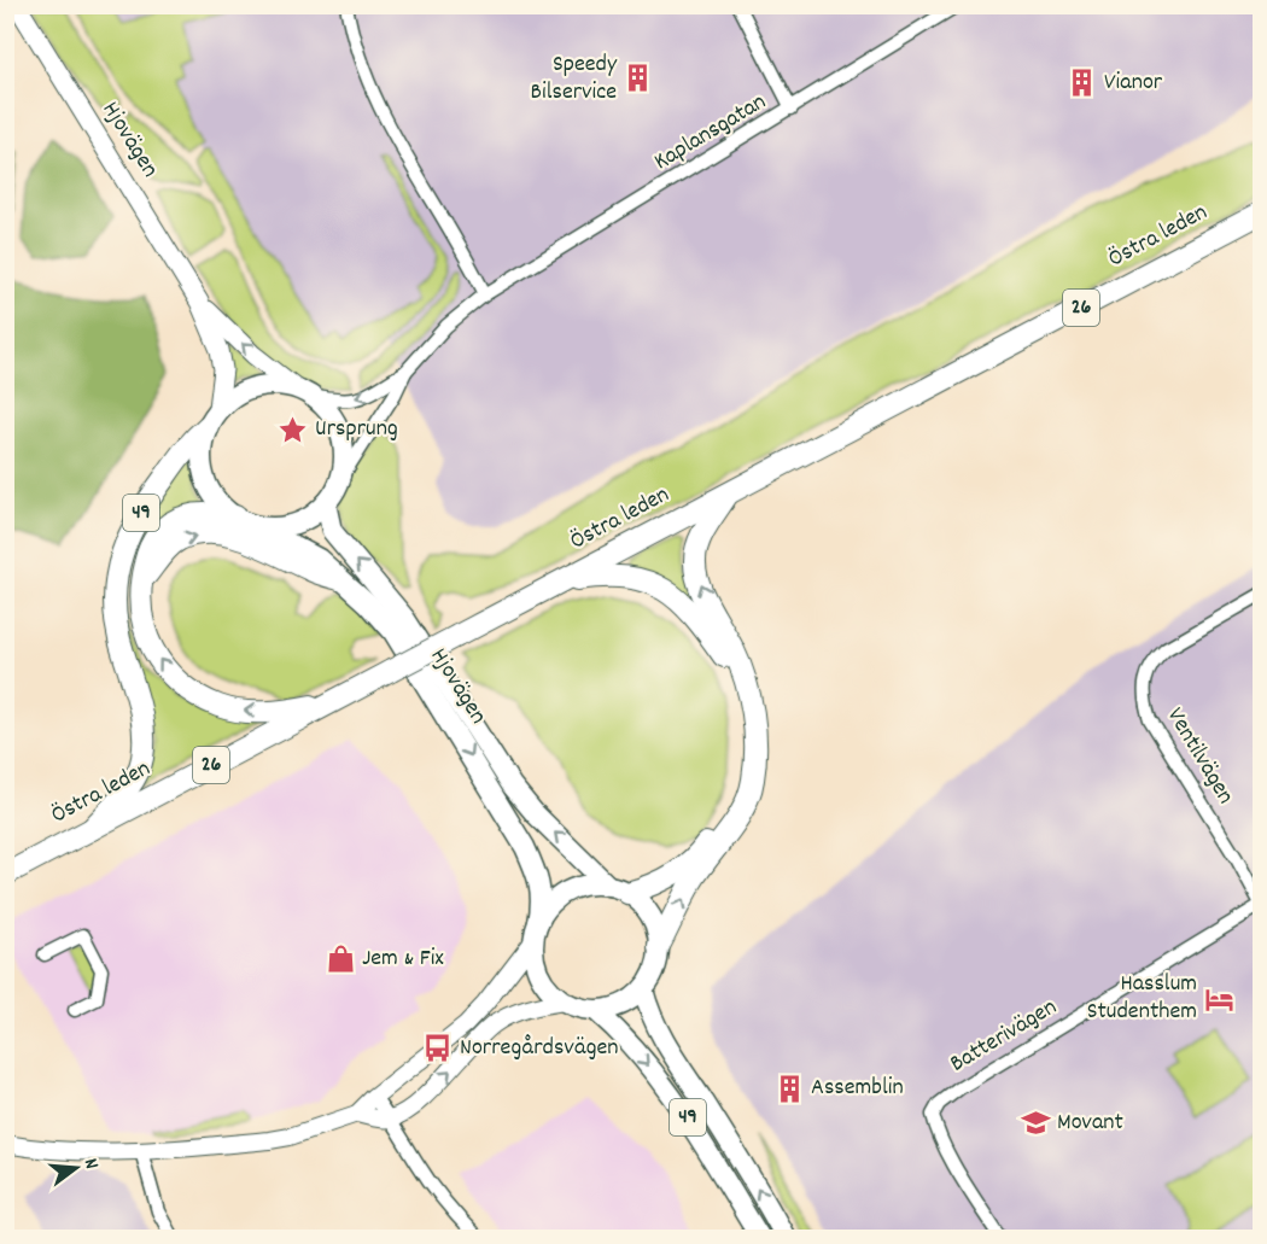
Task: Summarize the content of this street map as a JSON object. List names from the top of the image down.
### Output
{
  "streets": {
    "highway": ["Östra leden", "26", "49"],
    "main road": ["Hjovägen"],
    "street": ["Kaplansgatan", "Ventilvägen", "Batterivägen"]
  },
  "crossings": [
    ["Kaplansgatan", "Hjovägen"],
    ["Kaplansgatan", "49"],
    ["Hjovägen", "49"],
    ["Östra leden", "49"],
    ["Ventilvägen", "Batterivägen"]
  ],
  "places": {
    "building": ["Speedy Bilservice", "Vianor", "Assemblin"],
    "place": ["Ursprung"],
    "shop": ["Jem & Fix"],
    "hotel": ["Hasslum Studenthem"],
    "bus stop": ["Norregårdsvägen"],
    "school or university": ["Movant"]
  },
  "north": "right"
}
